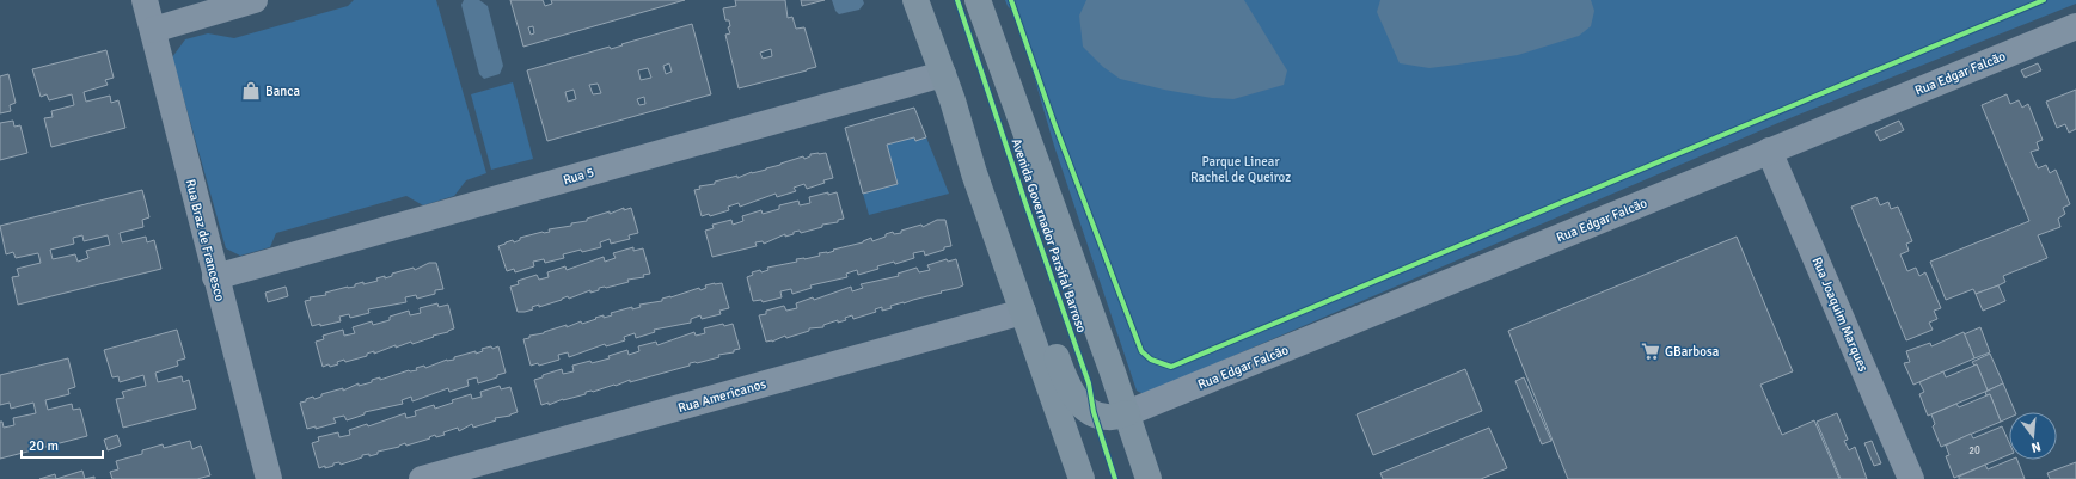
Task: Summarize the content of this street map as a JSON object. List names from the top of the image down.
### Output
{
  "streets": {
    "main road": ["Avenida Governador Parsifal Barroso"],
    "street": [
      "Rua Edgar Falcão",
      "Rua 5",
      "Rua Braz de Francesco",
      "Rua Joaquim Marques",
      "Rua Americanos"
    ]
  },
  "crossings": [
    ["Rua Edgar Falcão", "Avenida Governador Parsifal Barroso"],
    ["Rua Edgar Falcão", "Rua Joaquim Marques"],
    ["Rua 5", "Rua Braz de Francesco"]
  ],
  "parks": ["Parque Linear Rachel de Queiroz"],
  "places": {
    "shop": ["Banca"],
    "supermarket": ["GBarbosa"]
  },
  "house_numbers": ["20"],
  "scale_bar": "20 m",
  "north": "bottom"
}
